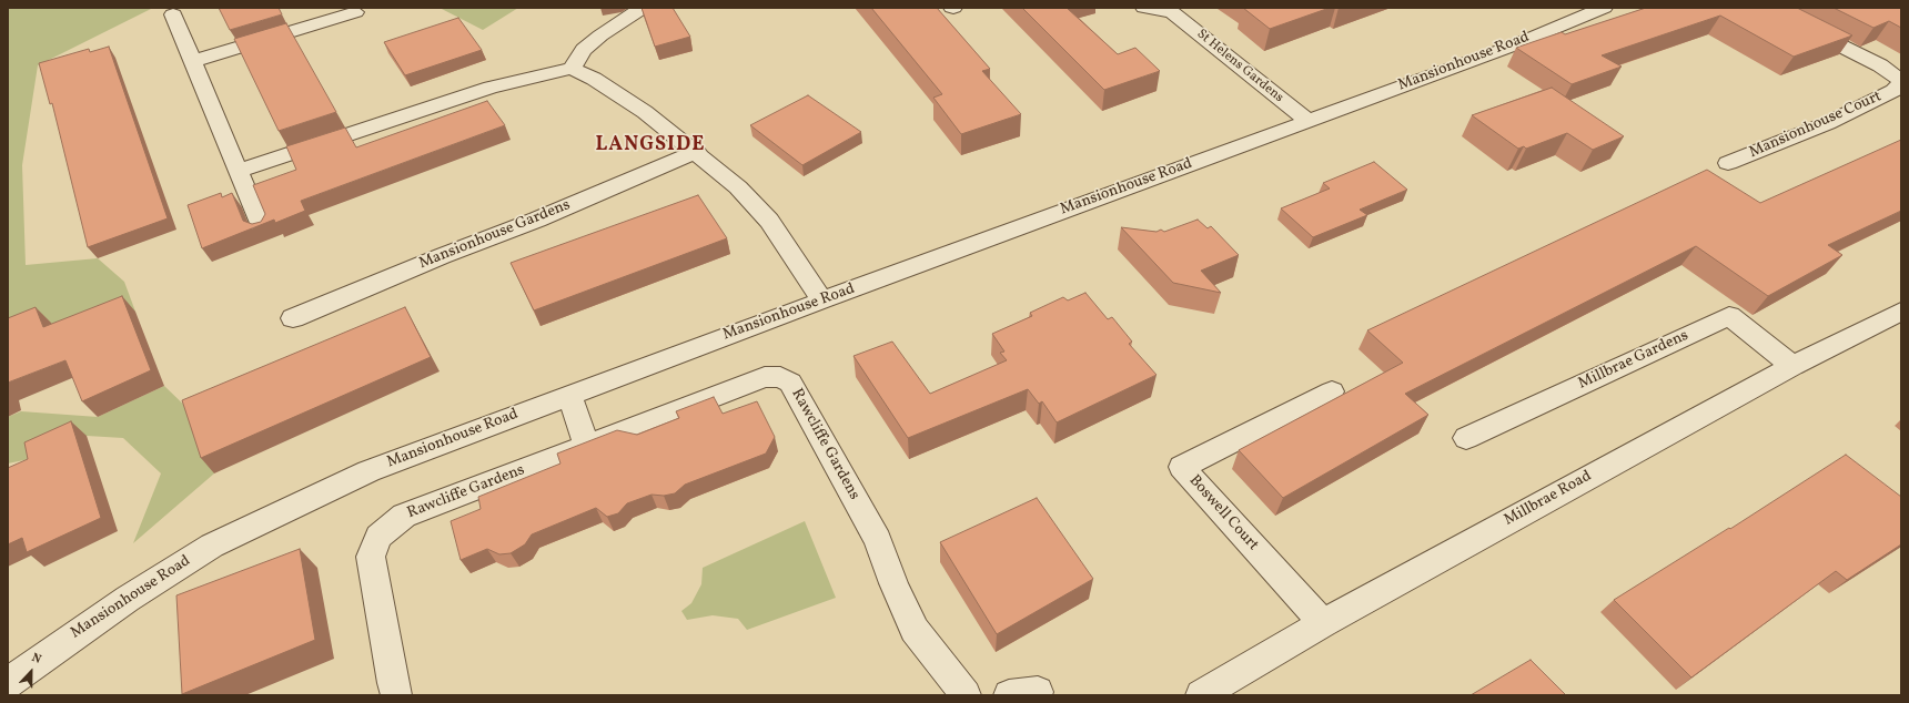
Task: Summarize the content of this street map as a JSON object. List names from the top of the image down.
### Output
{
  "streets": {
    "street": [
      "Mansionhouse Road",
      "St Helens Gardens",
      "Mansionhouse Court",
      "Mansionhouse Gardens",
      "Millbrae Gardens",
      "Rawcliffe Gardens",
      "Millbrae Road",
      "Boswell Court"
    ]
  },
  "crossings": [
    ["Mansionhouse Road", "St Helens Gardens"],
    ["Millbrae Gardens", "Millbrae Road"],
    ["Millbrae Road", "Boswell Court"]
  ],
  "districts": ["LANGSIDE"],
  "north": "top"
}
